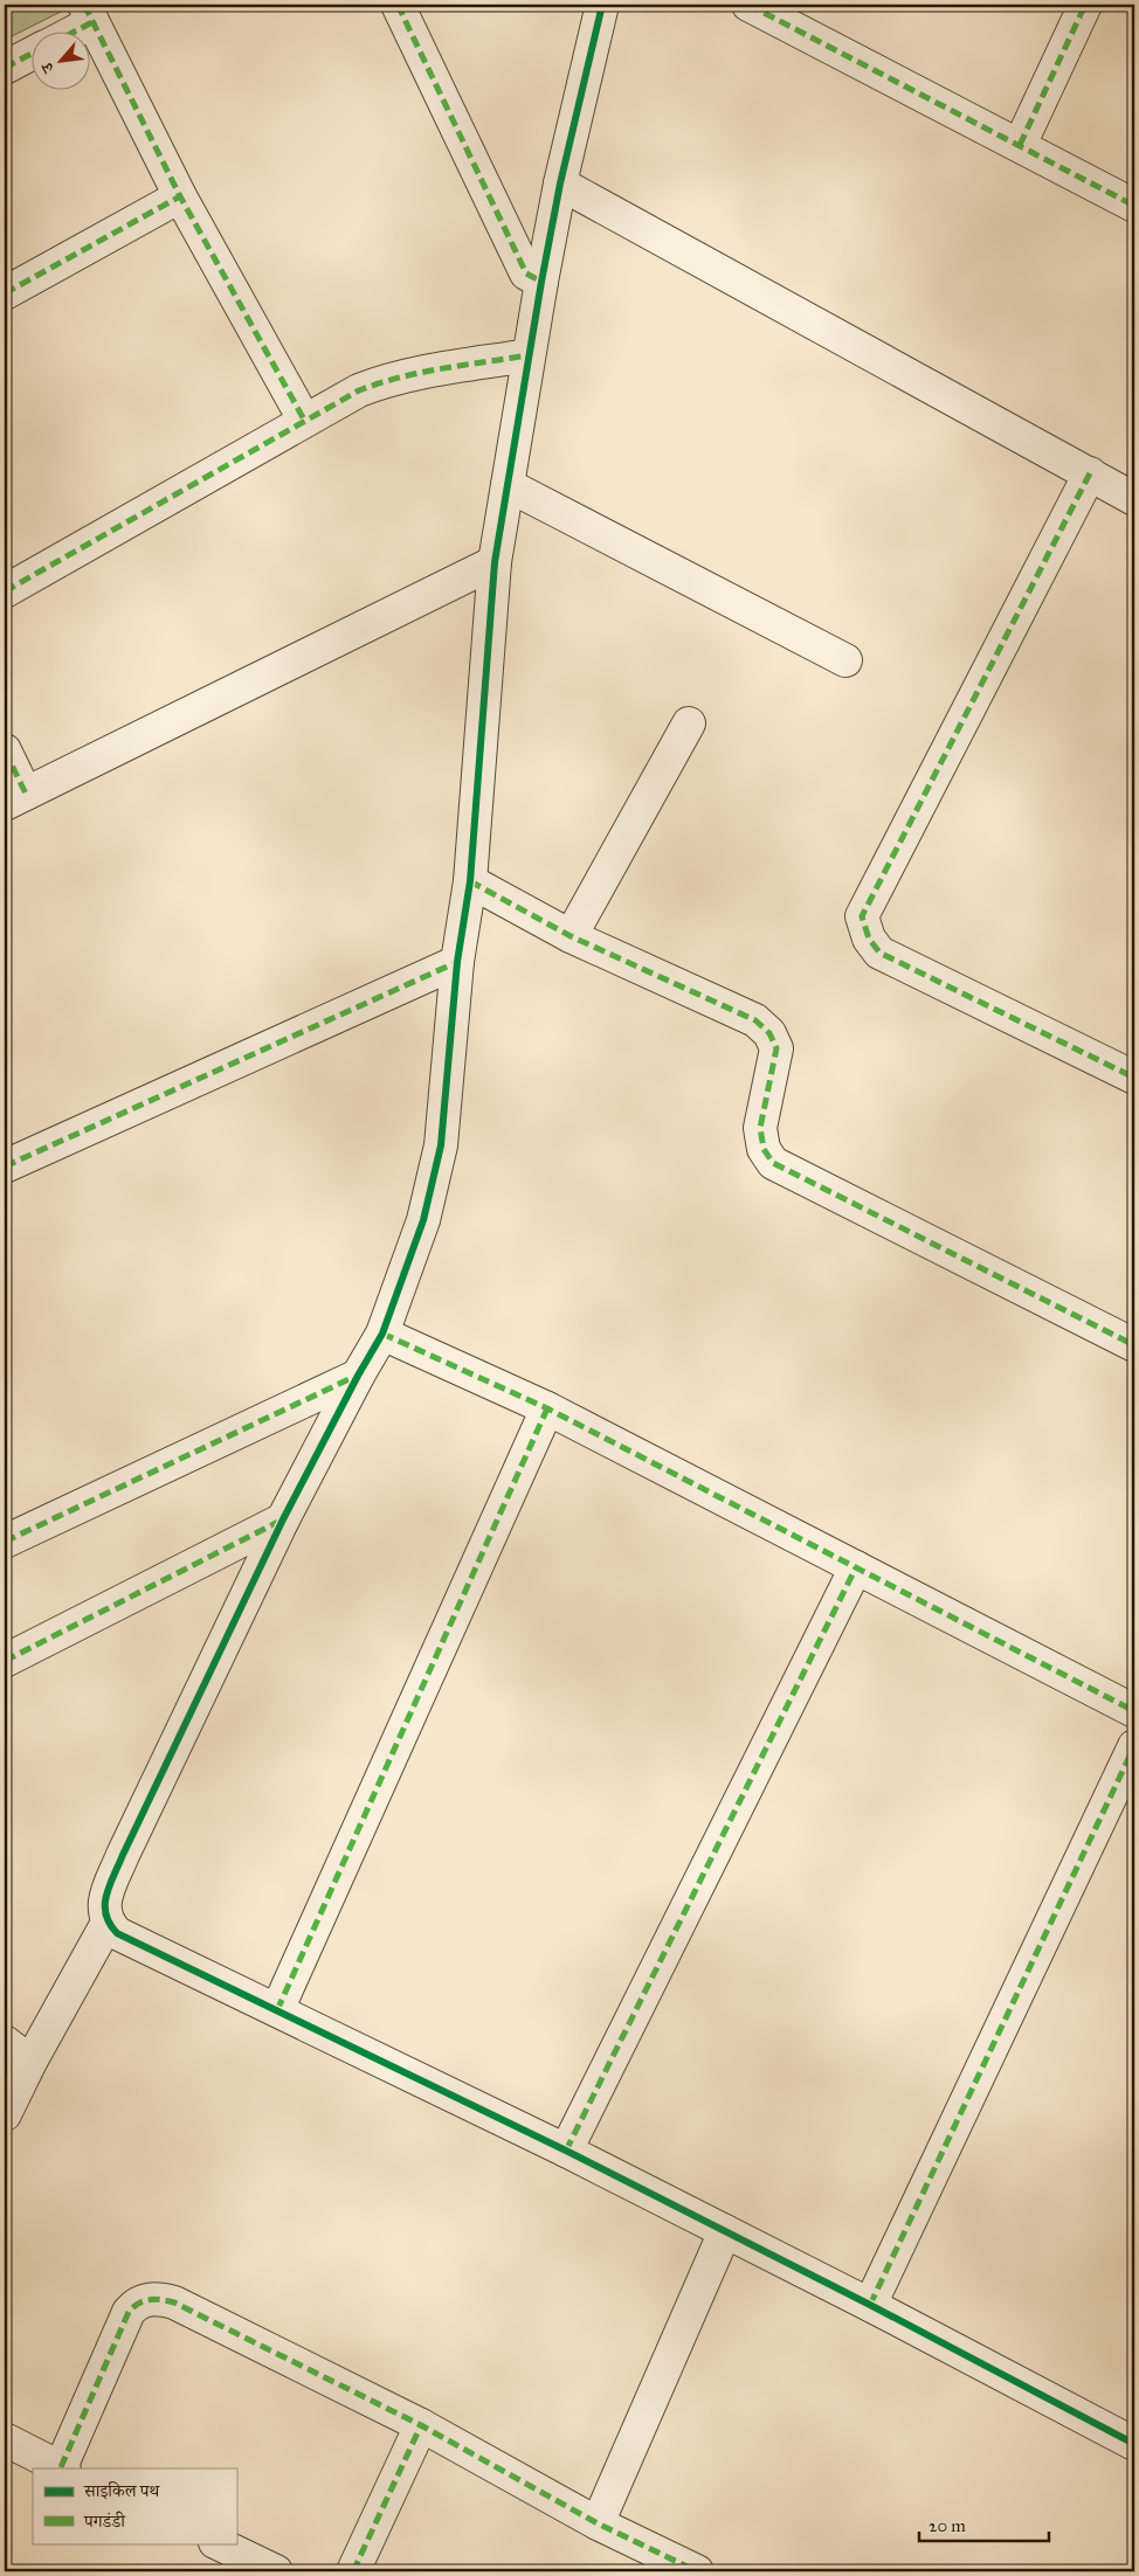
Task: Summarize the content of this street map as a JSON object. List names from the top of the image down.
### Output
{
  "legend": ["साइकिल पथ", "पगडंडी"],
  "scale_bar": "20 m",
  "north": "bottom left"
}
